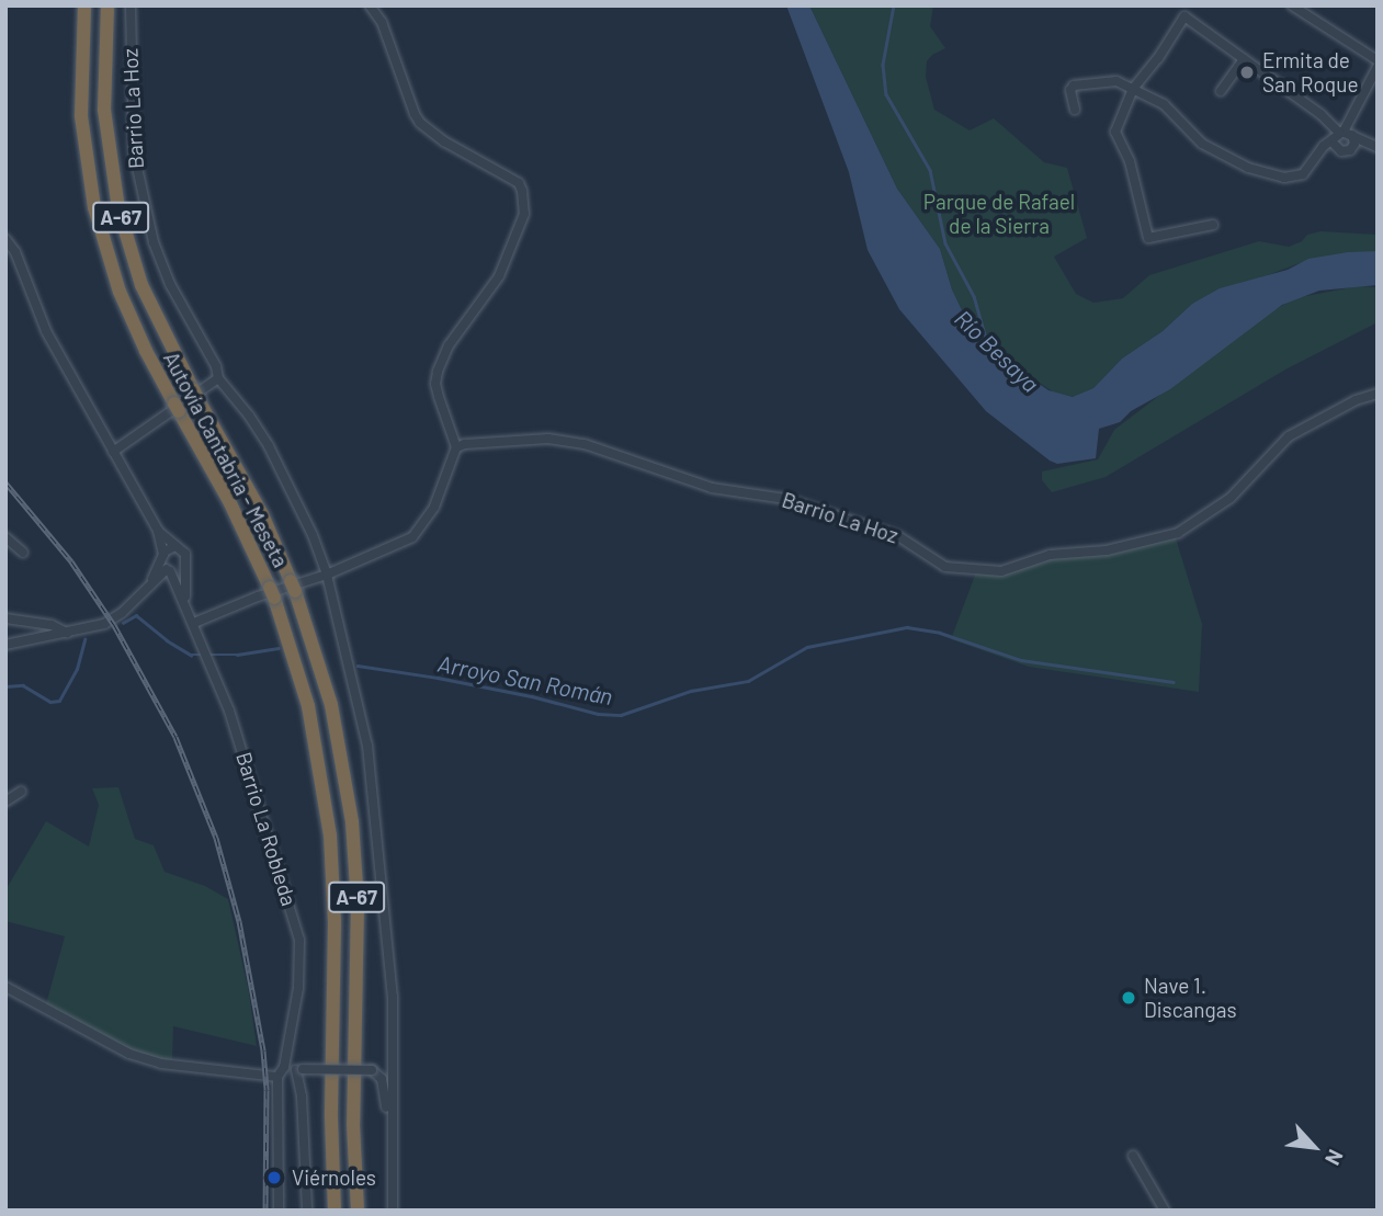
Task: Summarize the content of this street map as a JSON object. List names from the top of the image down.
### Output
{
  "streets": {
    "highway": ["A-67", "Autovía Cantabria - Meseta"],
    "street": ["Barrio La Hoz", "Barrio La Robleda"]
  },
  "water": ["Río Besaya", "Arroyo San Román"],
  "parks": ["Parque de Rafael de la Sierra"],
  "places": ["Ermita de San Roque", "Nave 1. Discangas", "Viérnoles"],
  "north": "bottom right"
}
